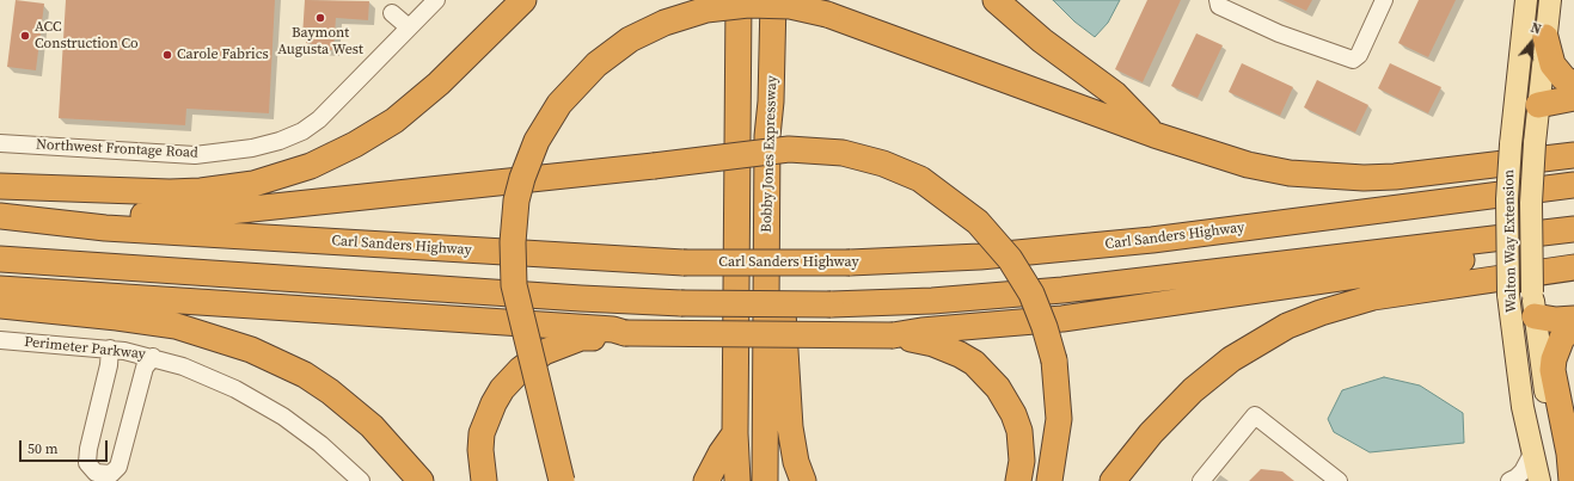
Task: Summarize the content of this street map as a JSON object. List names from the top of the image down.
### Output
{
  "streets": {
    "highway": ["Bobby Jones Expressway", "Carl Sanders Highway"],
    "main road": ["Walton Way Extension"],
    "street": ["Northwest Frontage Road", "Perimeter Parkway"]
  },
  "places": ["Baymont Augusta West", "ACC Construction Co", "Carole Fabrics"],
  "scale_bar": "50 m",
  "north": "top"
}
